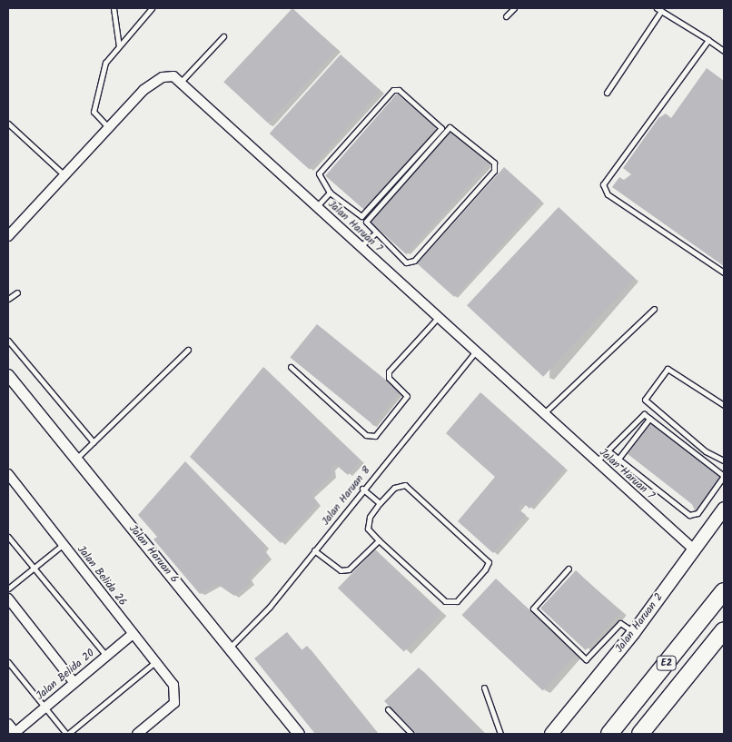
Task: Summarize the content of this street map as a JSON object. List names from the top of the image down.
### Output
{
  "streets": {
    "highway": ["E2"],
    "main road": ["Jalan Haruan 2"],
    "street": [
      "Jalan Haruan 7",
      "Jalan Haruan 6",
      "Jalan Belida 26",
      "Jalan Belida 20"
    ],
    "lane": ["Jalan Haruan 8"]
  },
  "crossings": [
    ["Jalan Haruan 7", "Jalan Haruan 8"],
    ["Jalan Haruan 7", "Jalan Haruan 2"],
    ["Jalan Haruan 8", "Jalan Haruan 6"],
    ["Jalan Belida 26", "Jalan Belida 20"]
  ]
}
